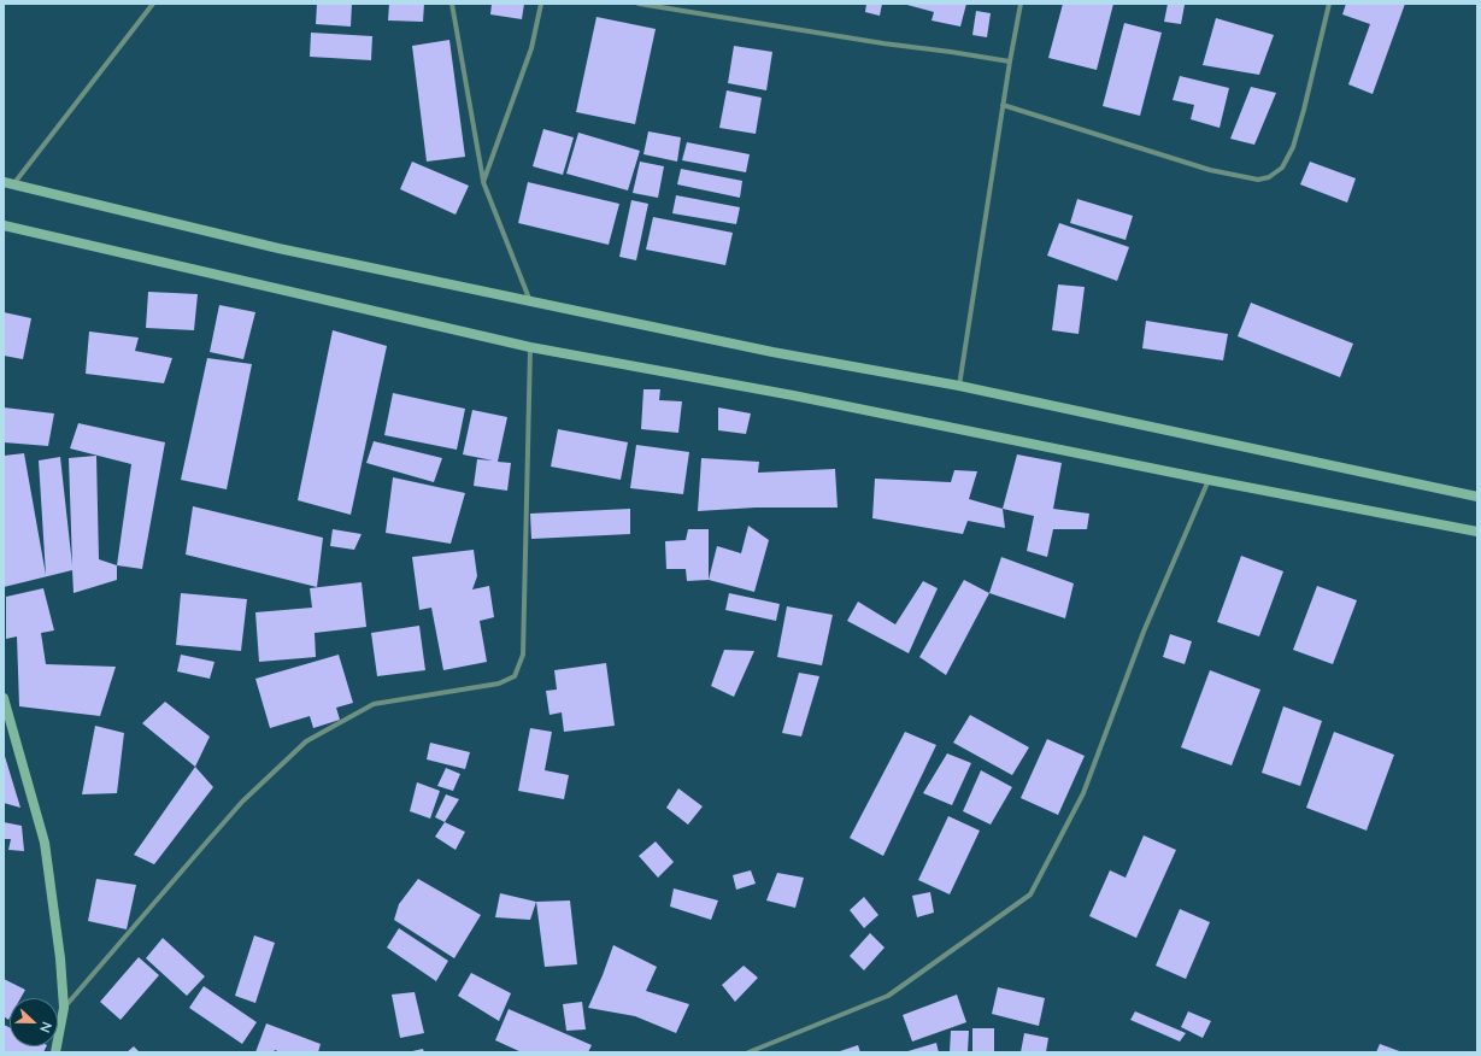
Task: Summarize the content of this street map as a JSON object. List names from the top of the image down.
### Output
{
  "north": "right"
}
